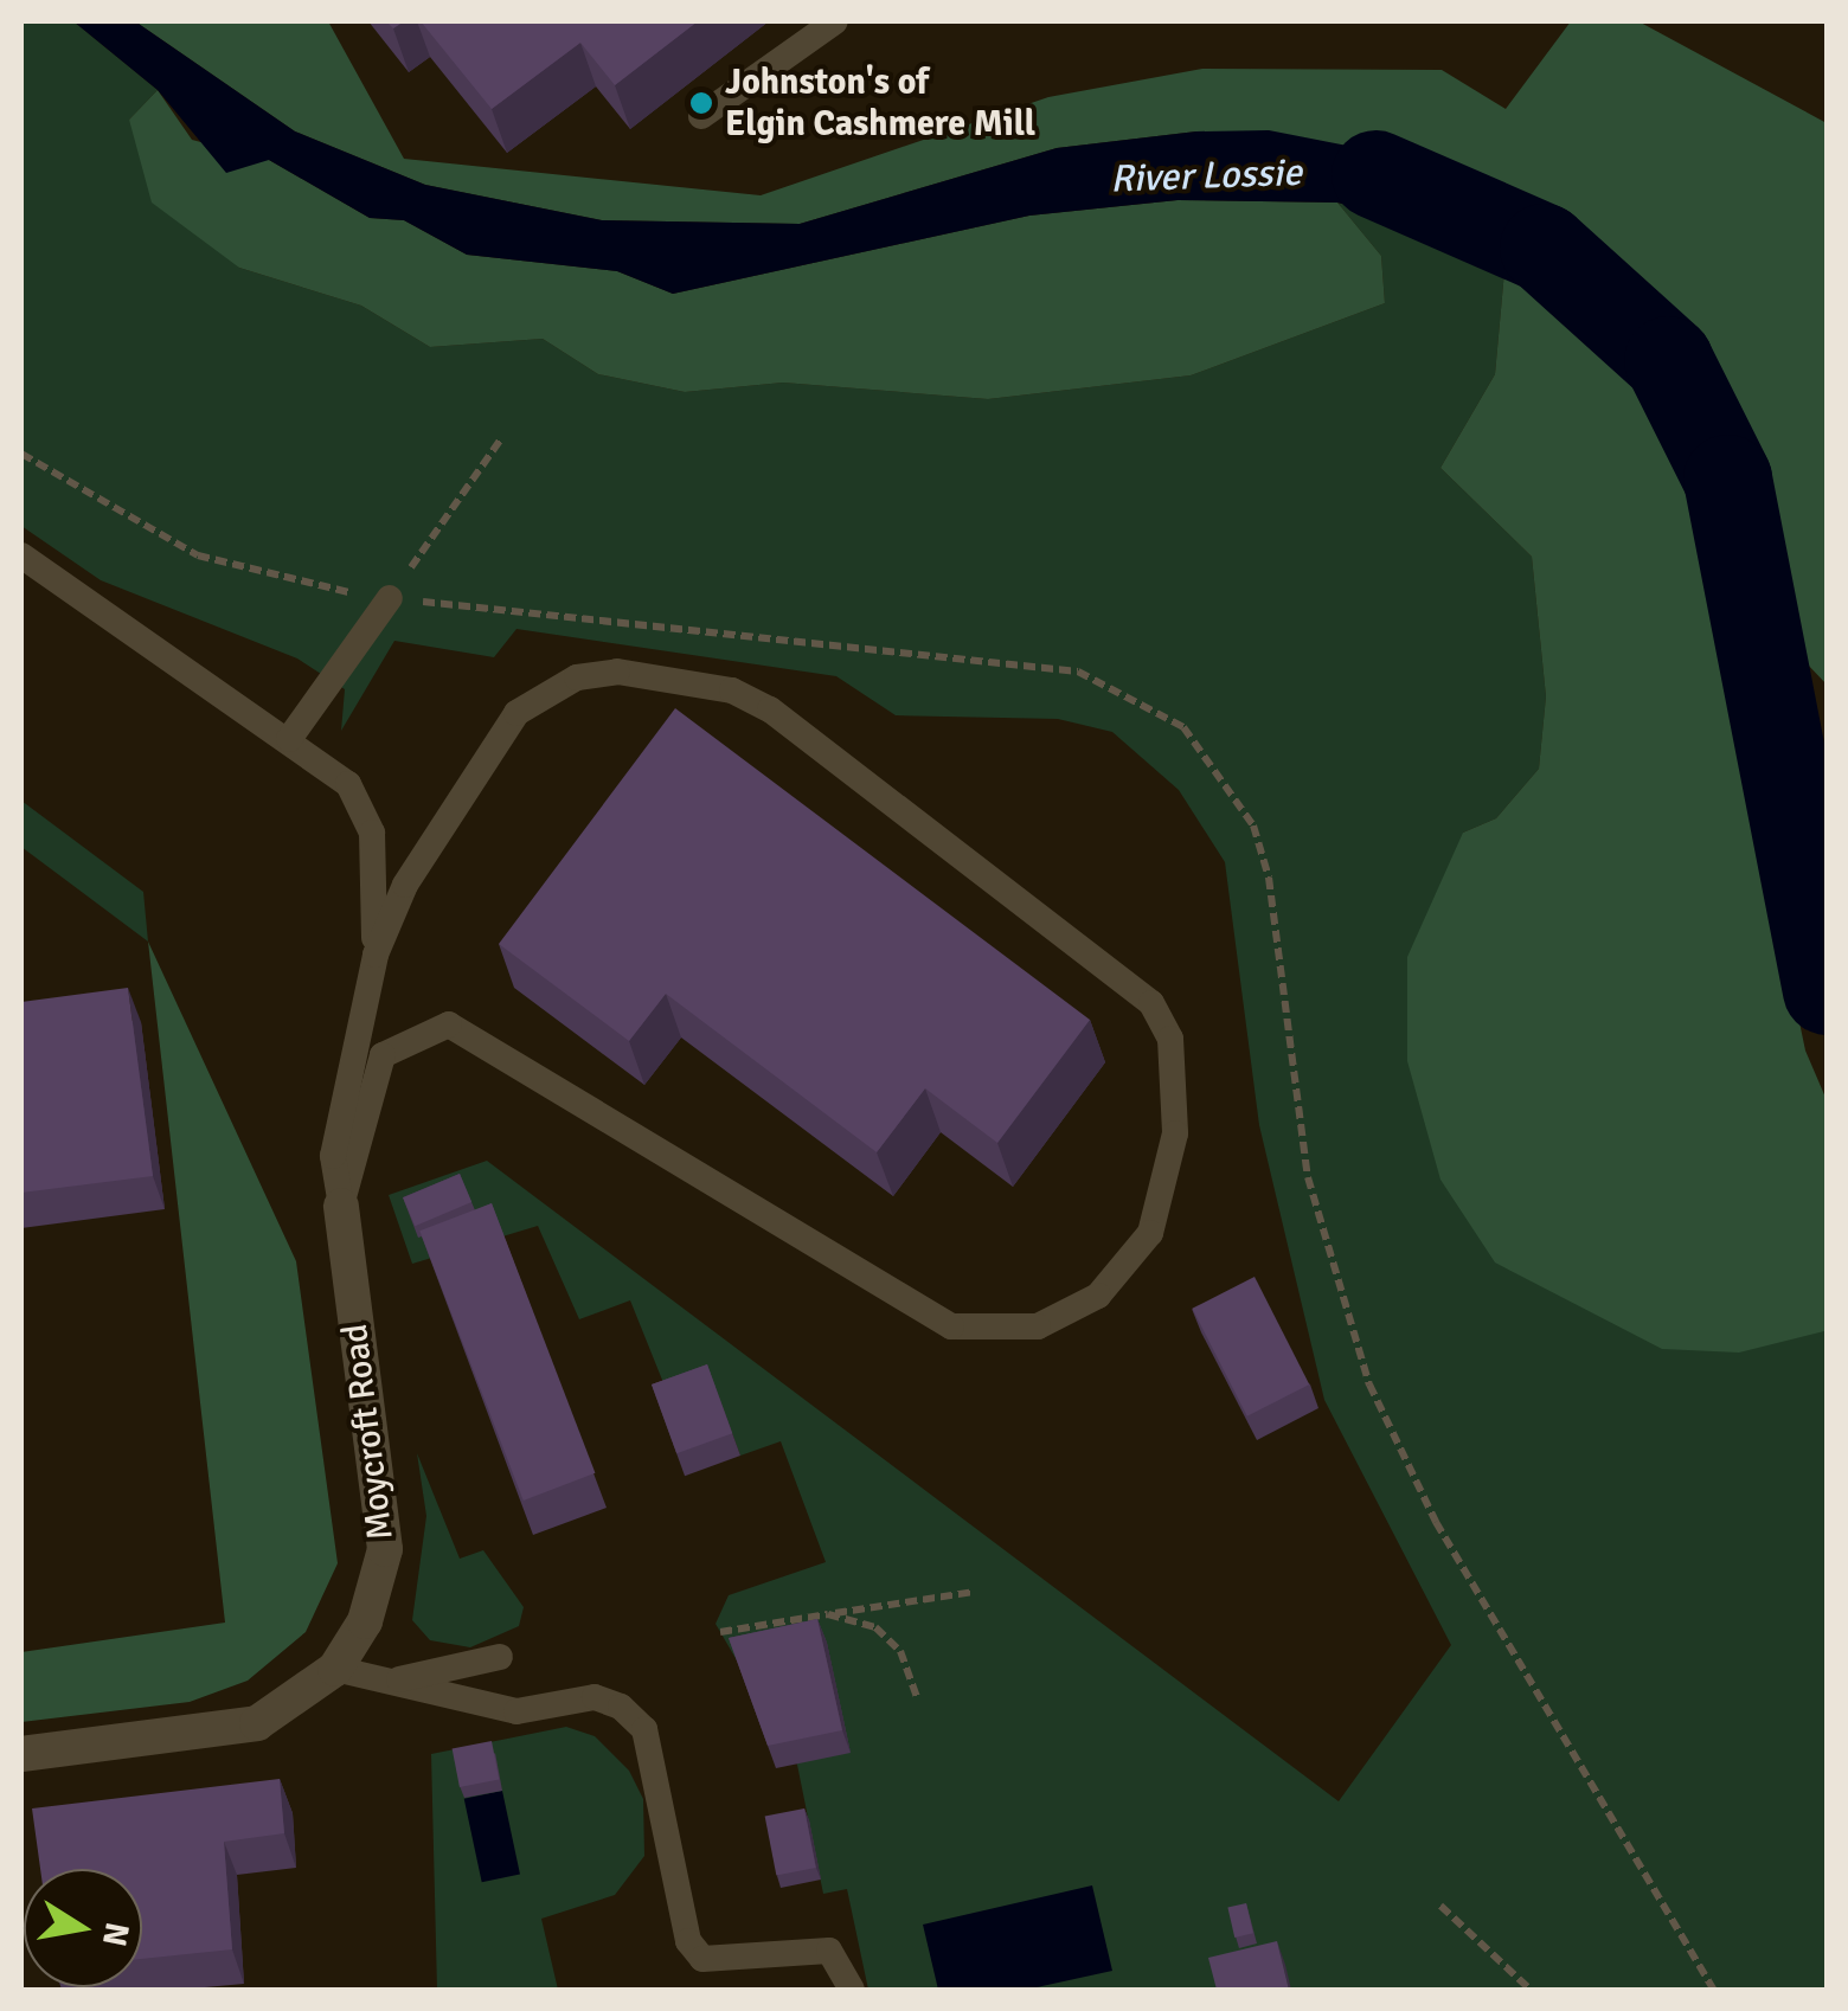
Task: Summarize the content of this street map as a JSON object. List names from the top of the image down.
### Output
{
  "streets": {
    "street": ["Moycroft Road"]
  },
  "water": ["River Lossie"],
  "places": ["Johnston's of Elgin Cashmere Mill"],
  "north": "right"
}
